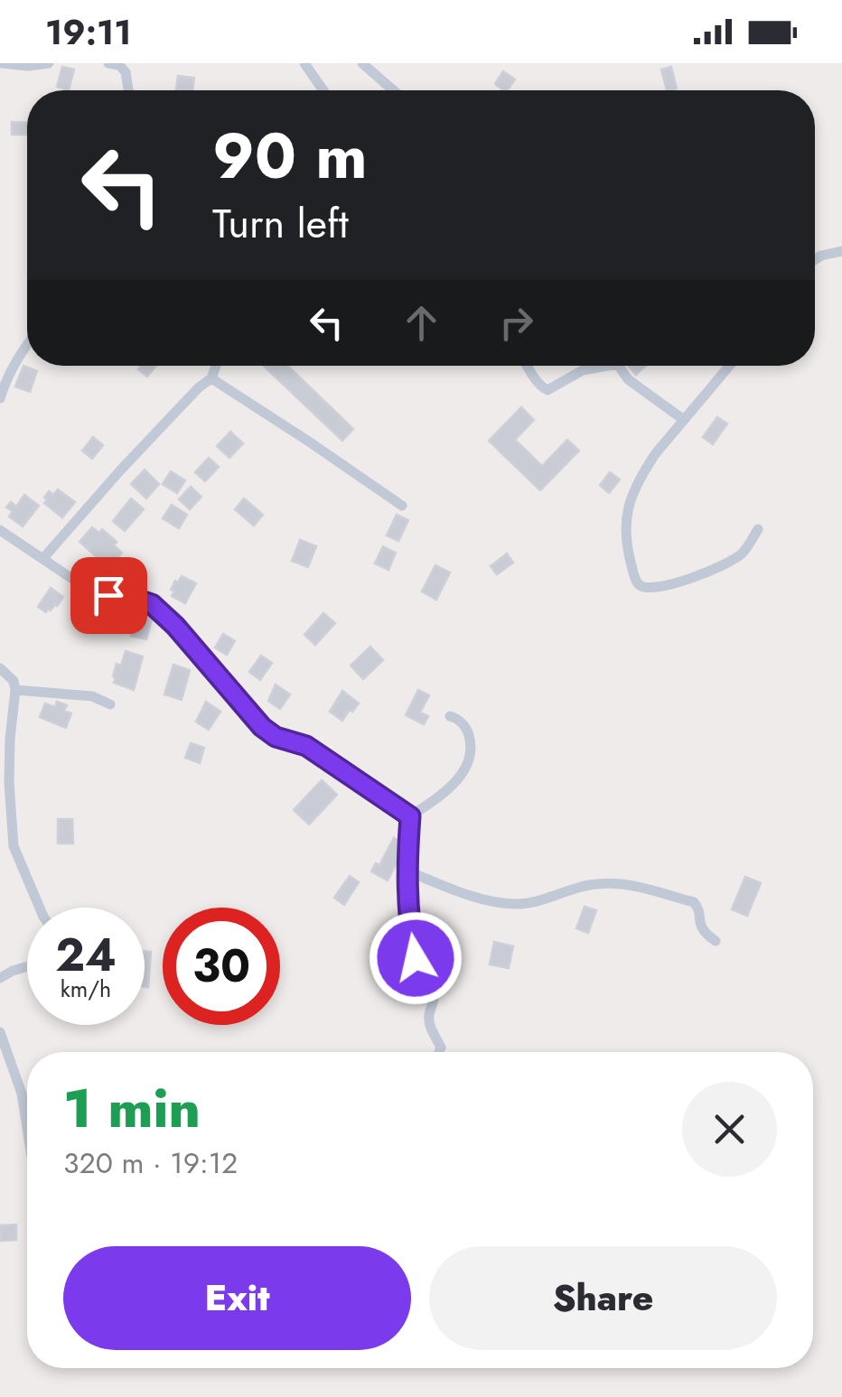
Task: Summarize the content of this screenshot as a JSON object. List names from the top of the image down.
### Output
{
  "page": {
    "status": "19:11",
    "turn": ["90 m", "Turn left"],
    "speed": "24 km/h",
    "limit": "30",
    "heading": ["1 min", "320 m · 19:12"],
    "buttons": ["Exit", "Share"]
  }
}
